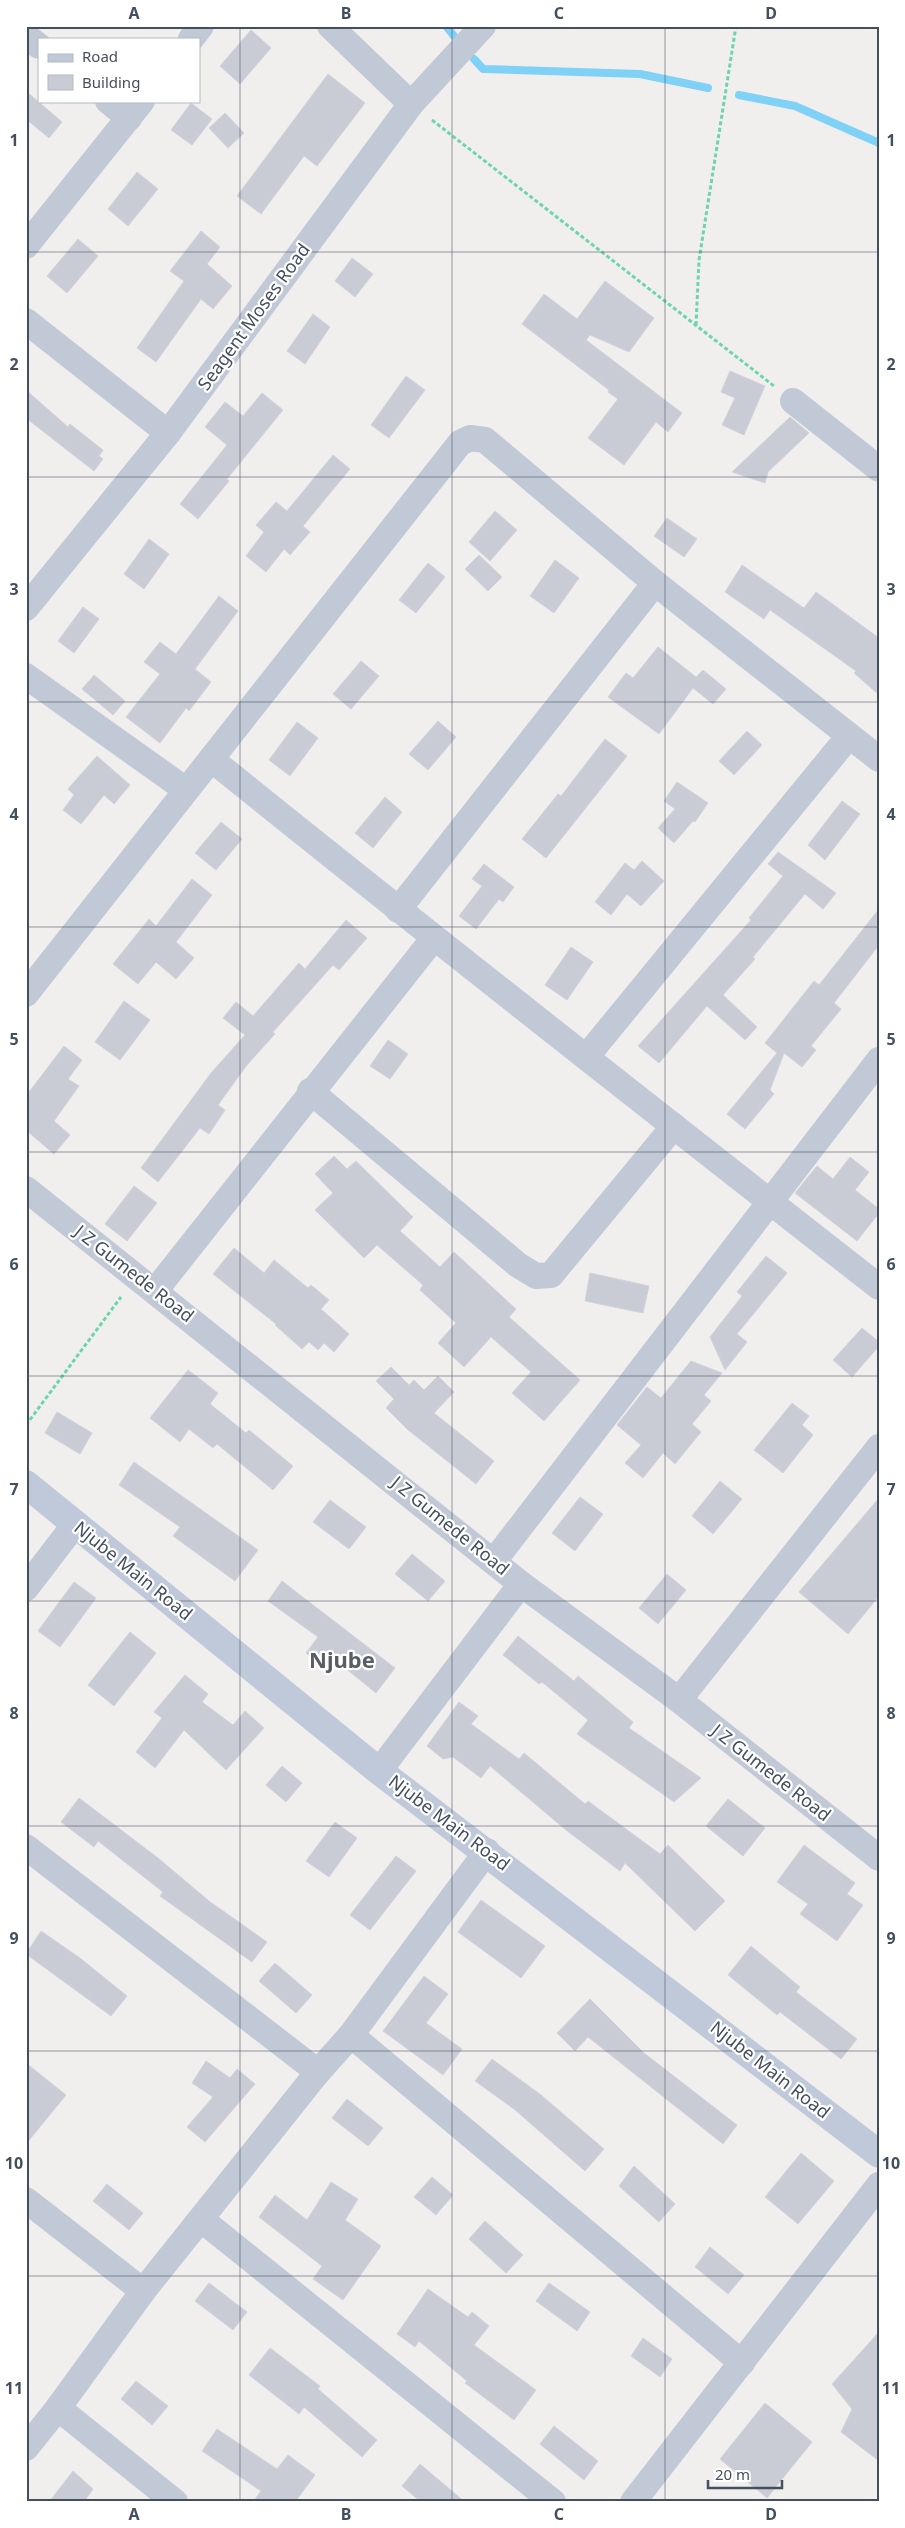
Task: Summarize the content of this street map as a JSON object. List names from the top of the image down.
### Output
{
  "streets": {
    "street": ["Seagent Moses Road", "J Z Gumede Road", "Njube Main Road"]
  },
  "districts": ["Njube"],
  "legend": ["Road", "Building"],
  "scale_bar": "20 m",
  "grid": {
    "columns": [
      "A",
      "B",
      "C",
      "D"
    ],
    "rows": [
      "1",
      "2",
      "3",
      "4",
      "5",
      "6",
      "7",
      "8",
      "9",
      "10",
      "11"
    ]
  }
}
